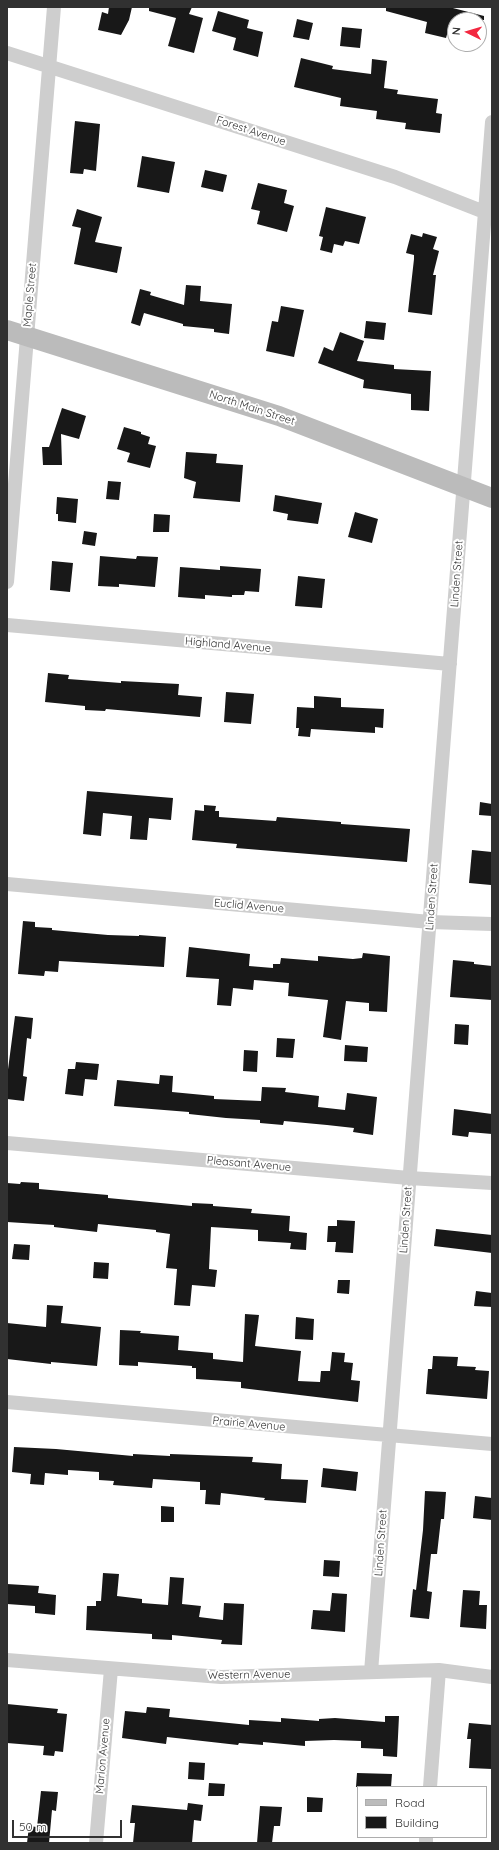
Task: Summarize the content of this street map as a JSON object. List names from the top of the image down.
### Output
{
  "streets": {
    "street": [
      "Forest Avenue",
      "Maple Street",
      "North Main Street",
      "Linden Street",
      "Highland Avenue",
      "Euclid Avenue",
      "Pleasant Avenue",
      "Prairie Avenue",
      "Western Avenue",
      "Marion Avenue"
    ]
  },
  "crossings": [
    ["Forest Avenue", "Maple Street"],
    ["Forest Avenue", "Linden Street"],
    ["Maple Street", "North Main Street"],
    ["North Main Street", "Linden Street"],
    ["Linden Street", "Highland Avenue"],
    ["Linden Street", "Euclid Avenue"],
    ["Linden Street", "Pleasant Avenue"],
    ["Linden Street", "Prairie Avenue"],
    ["Linden Street", "Western Avenue"],
    ["Western Avenue", "Marion Avenue"]
  ],
  "legend": ["Road", "Building"],
  "scale_bar": "50 m",
  "north": "left"
}
